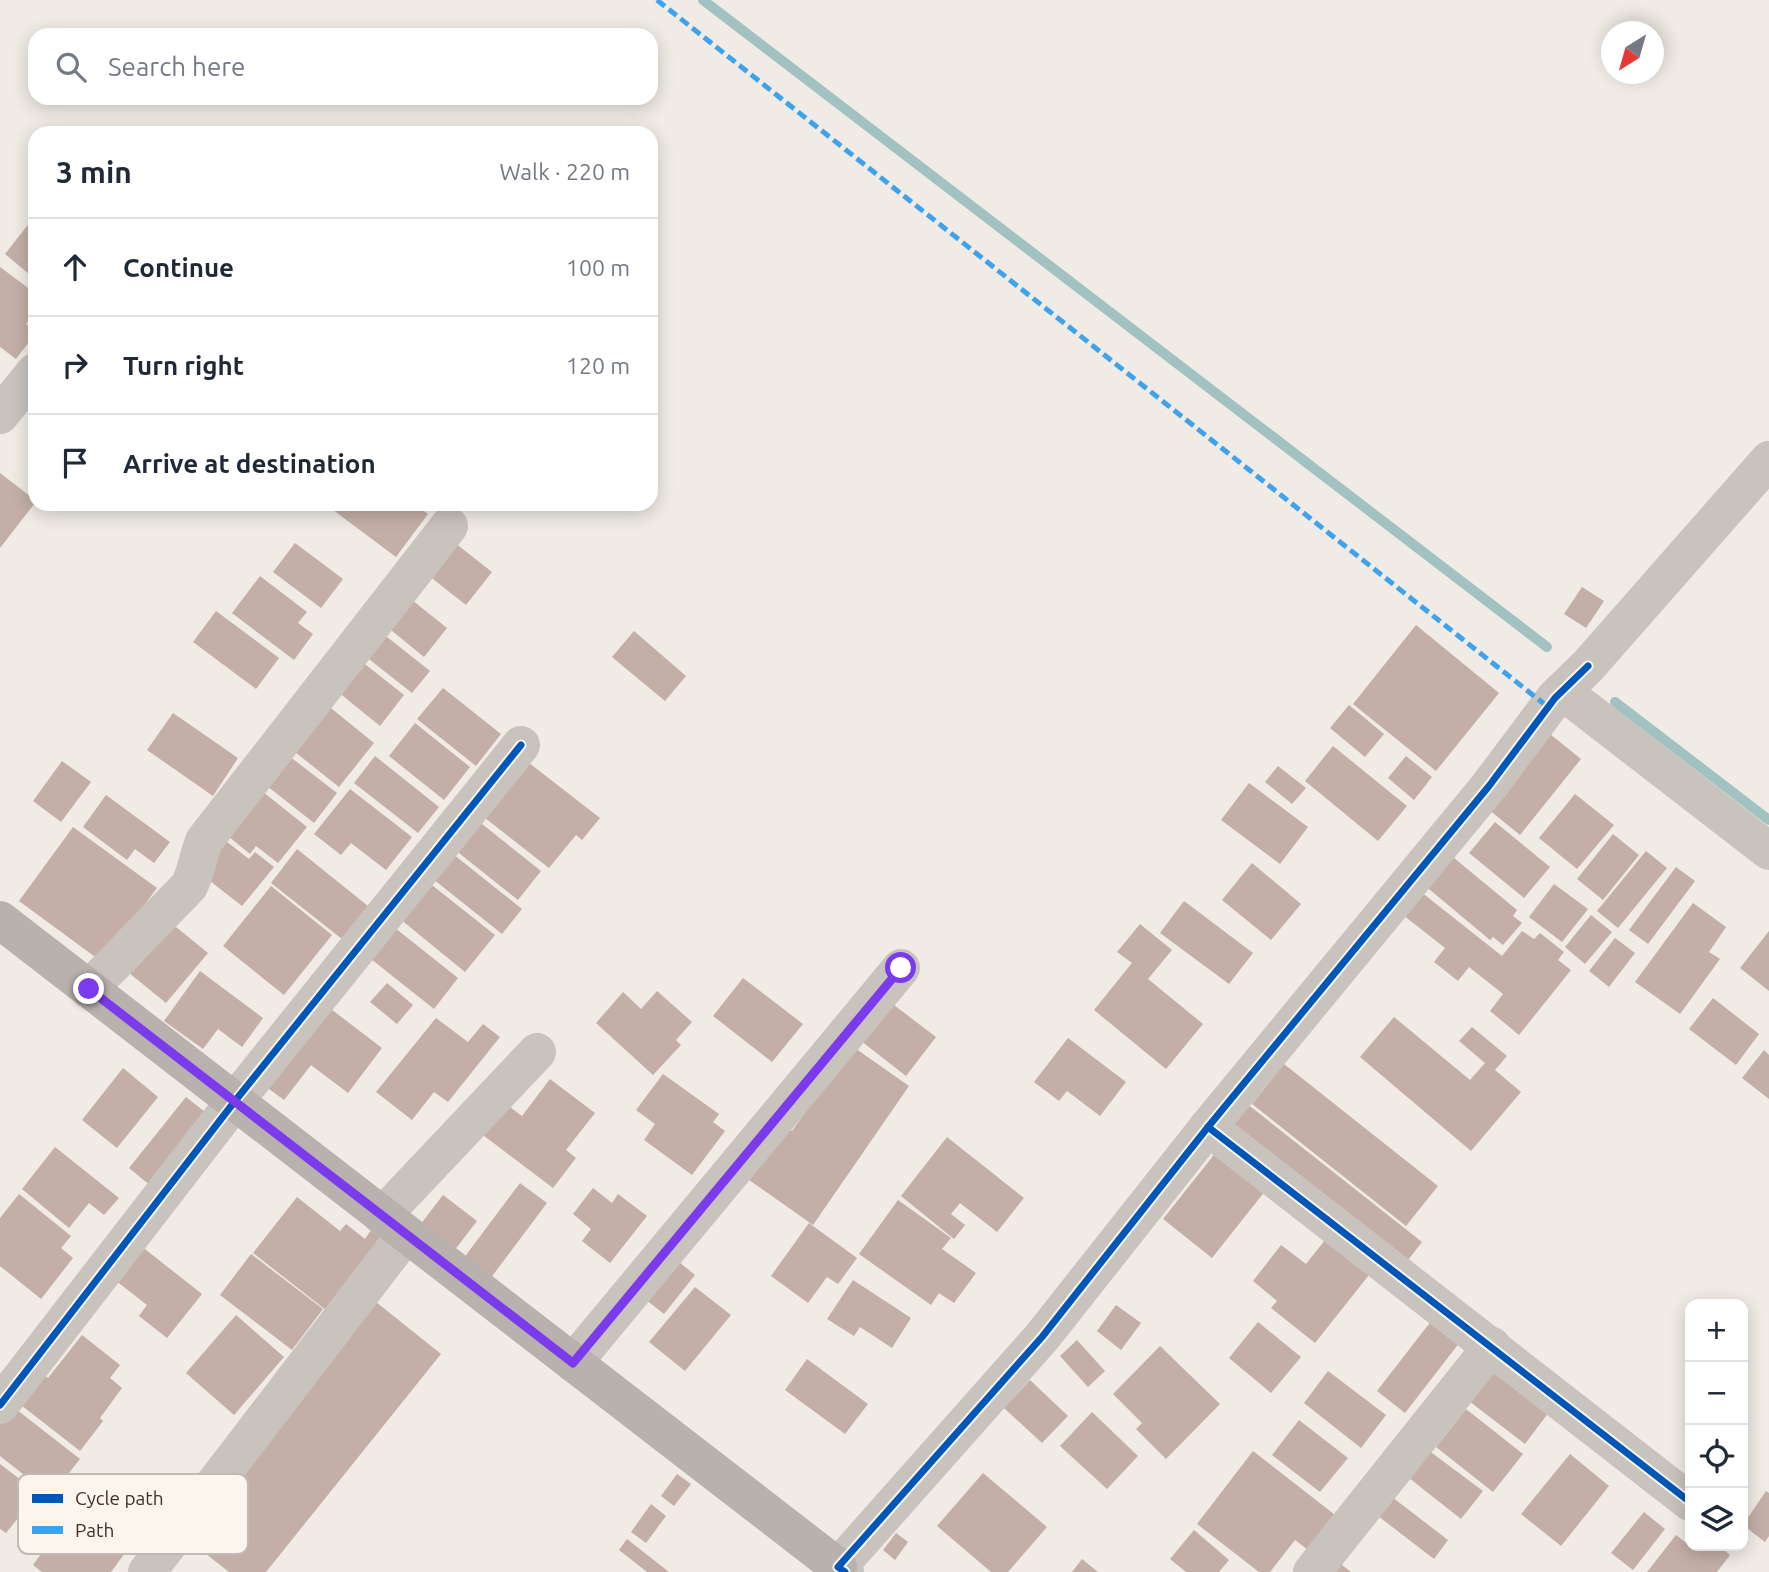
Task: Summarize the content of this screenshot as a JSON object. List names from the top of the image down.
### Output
{
  "legend": ["Cycle path", "Path"],
  "north": "bottom left",
  "page": {
    "search": "Search here",
    "heading": ["3 min", "Walk · 220 m"],
    "list": [
      ["Continue", "100 m"],
      ["Turn right", "120 m"],
      "Arrive at destination"
    ],
    "map_buttons": ["+", "−"]
  }
}
